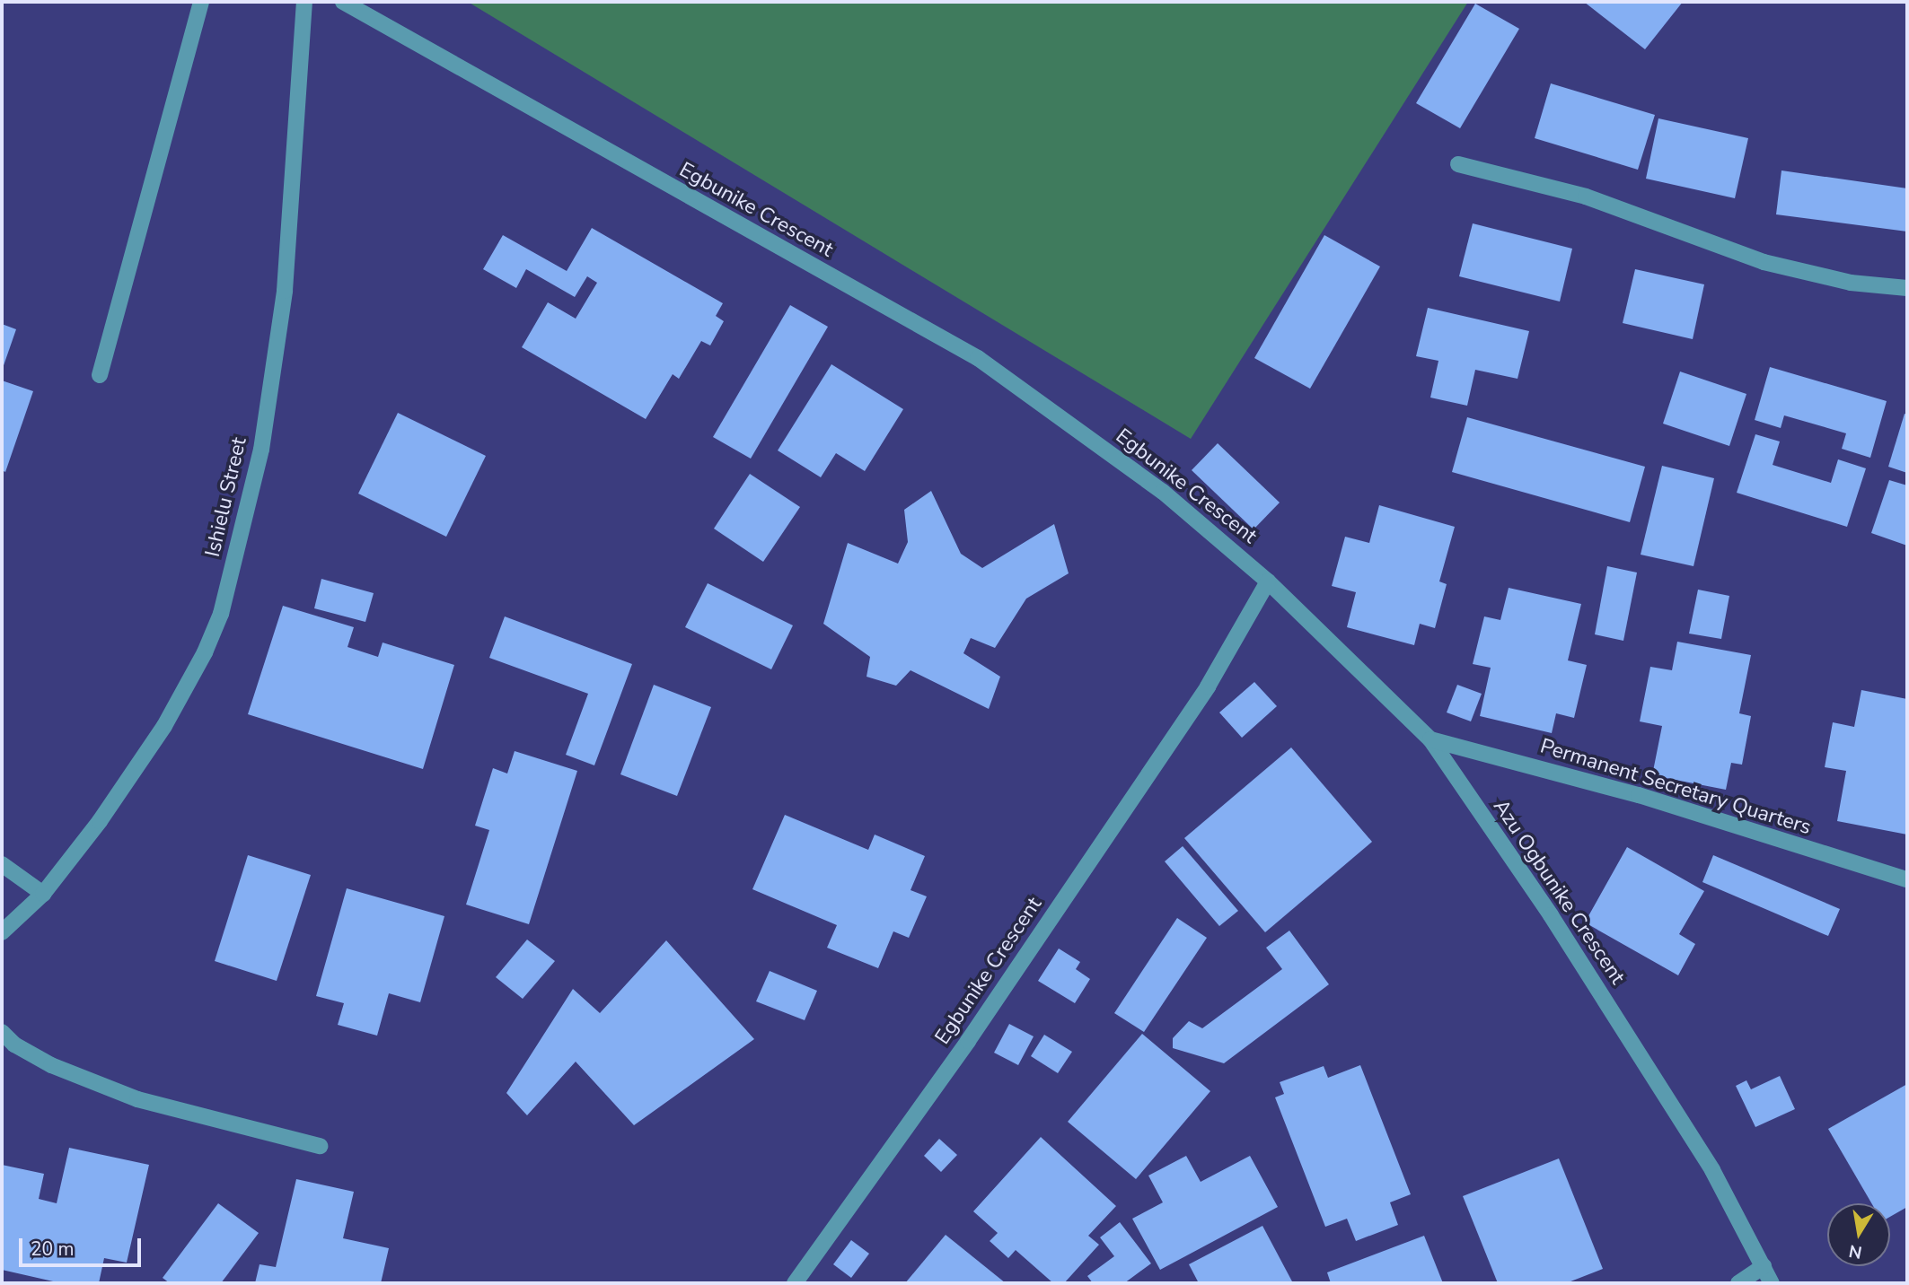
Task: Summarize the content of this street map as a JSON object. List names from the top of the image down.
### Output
{
  "streets": {
    "street": [
      "Egbunike Crescent",
      "Ishielu Street",
      "Permanent Secretary Quarters",
      "Azu Ogbunike Crescent"
    ]
  },
  "crossings": [
    ["Egbunike Crescent", "Azu Ogbunike Crescent"],
    ["Permanent Secretary Quarters", "Azu Ogbunike Crescent"]
  ],
  "scale_bar": "20 m",
  "north": "bottom"
}
